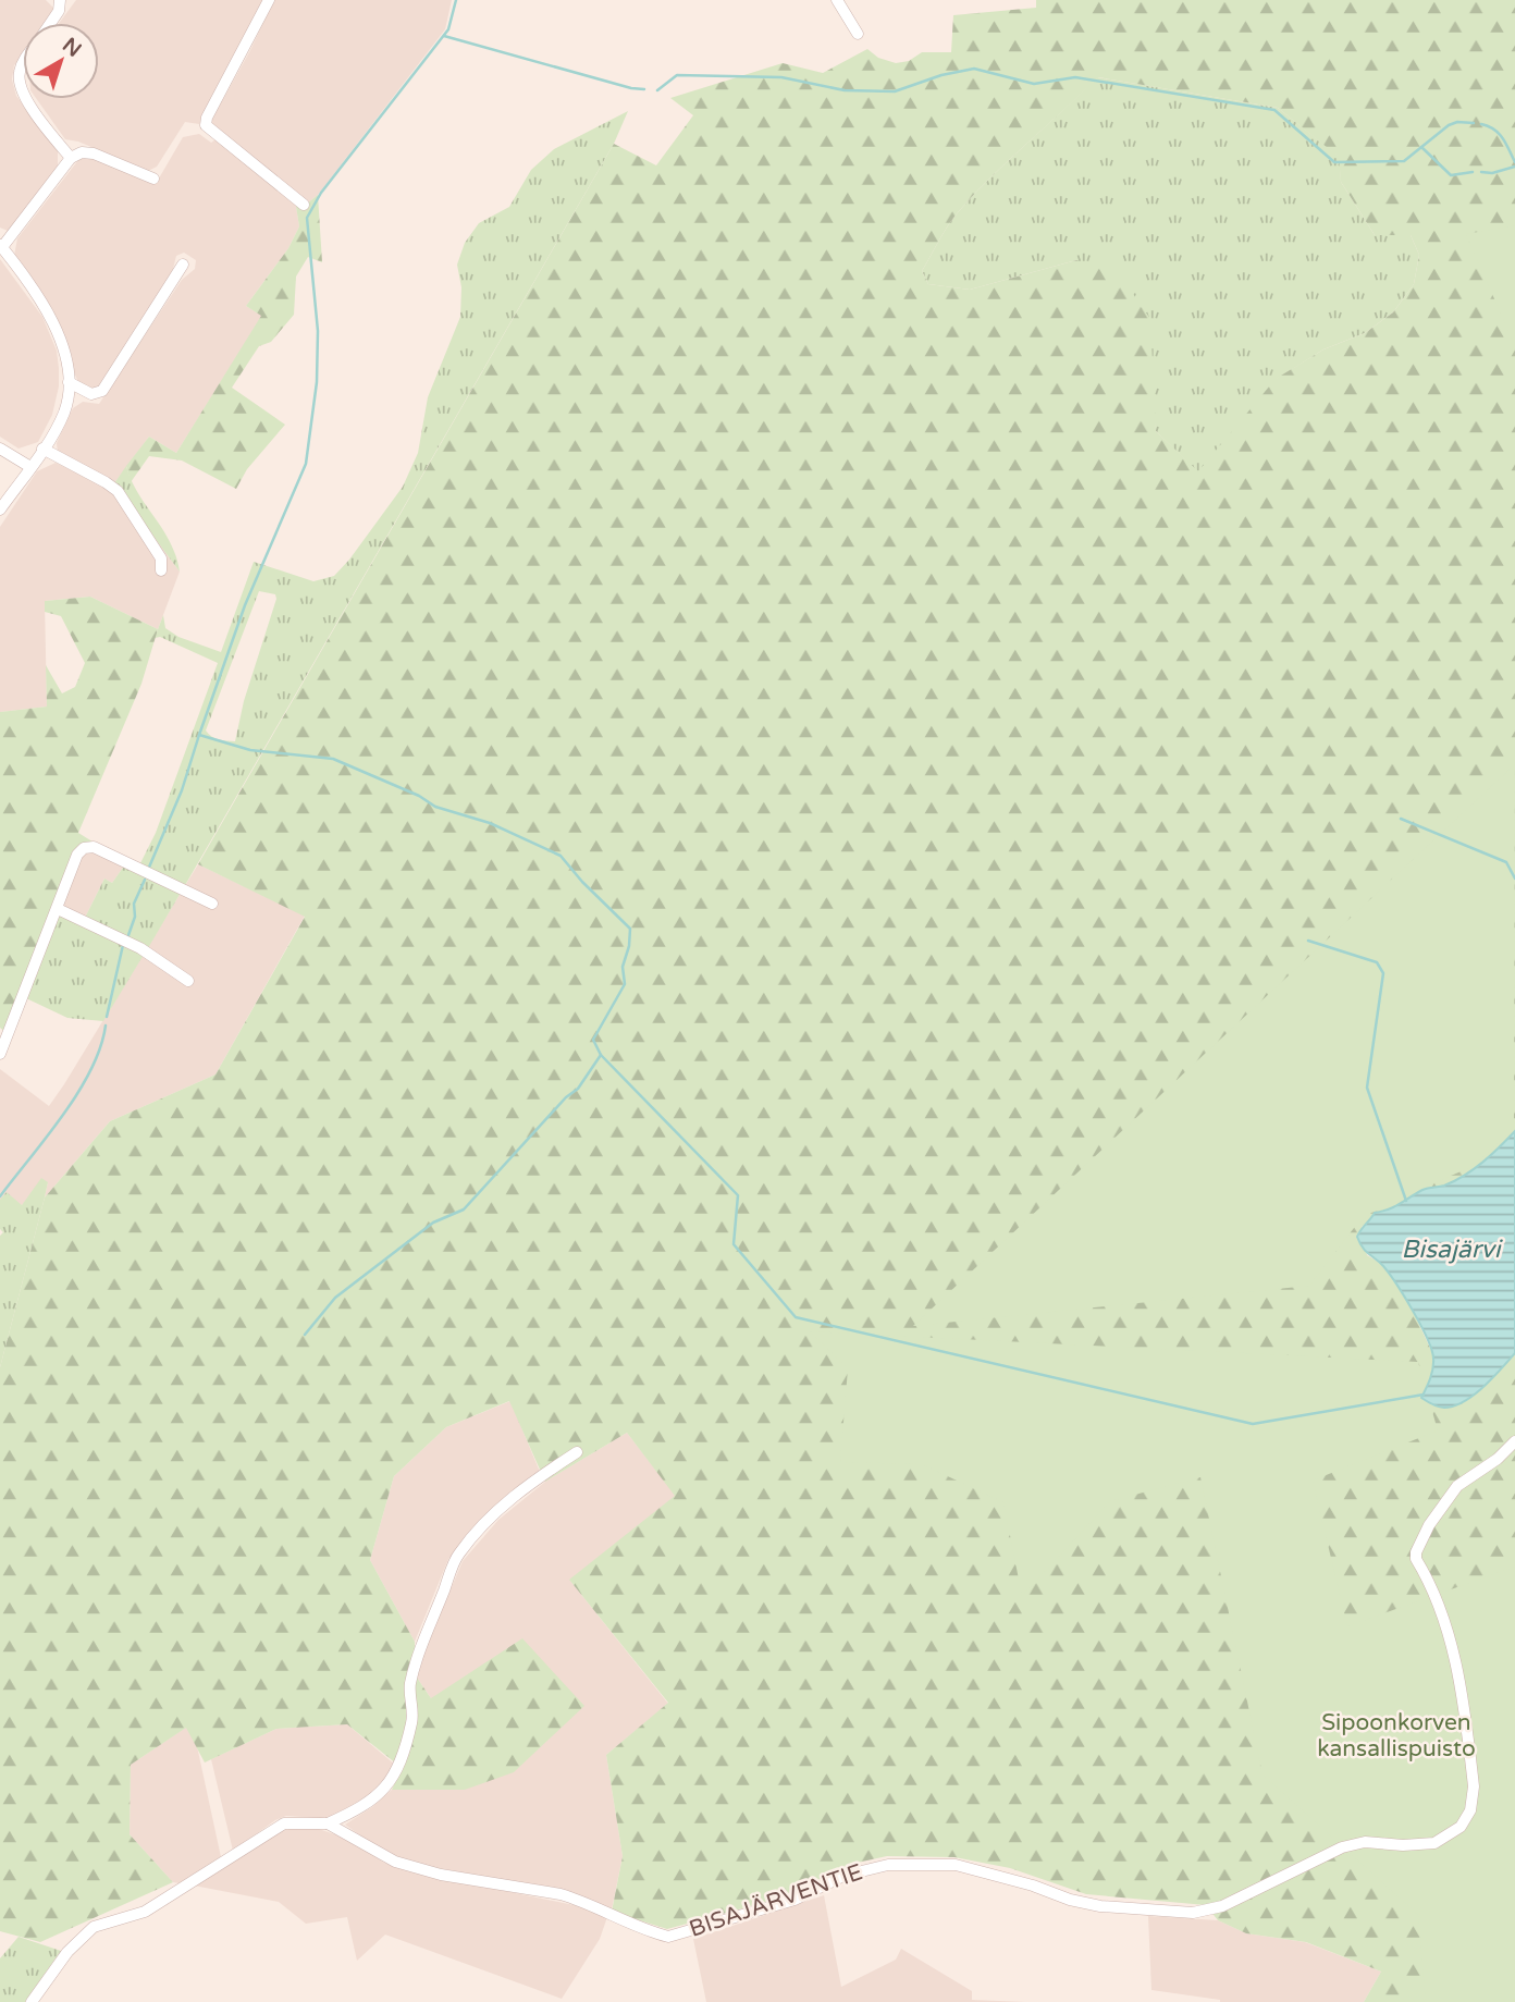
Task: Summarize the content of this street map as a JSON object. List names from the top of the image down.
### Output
{
  "streets": {
    "street": ["BISAJÄRVENTIE"]
  },
  "water": ["Bisajärvi"],
  "parks": ["Sipoonkorven kansallispuisto"],
  "north": "top right"
}
